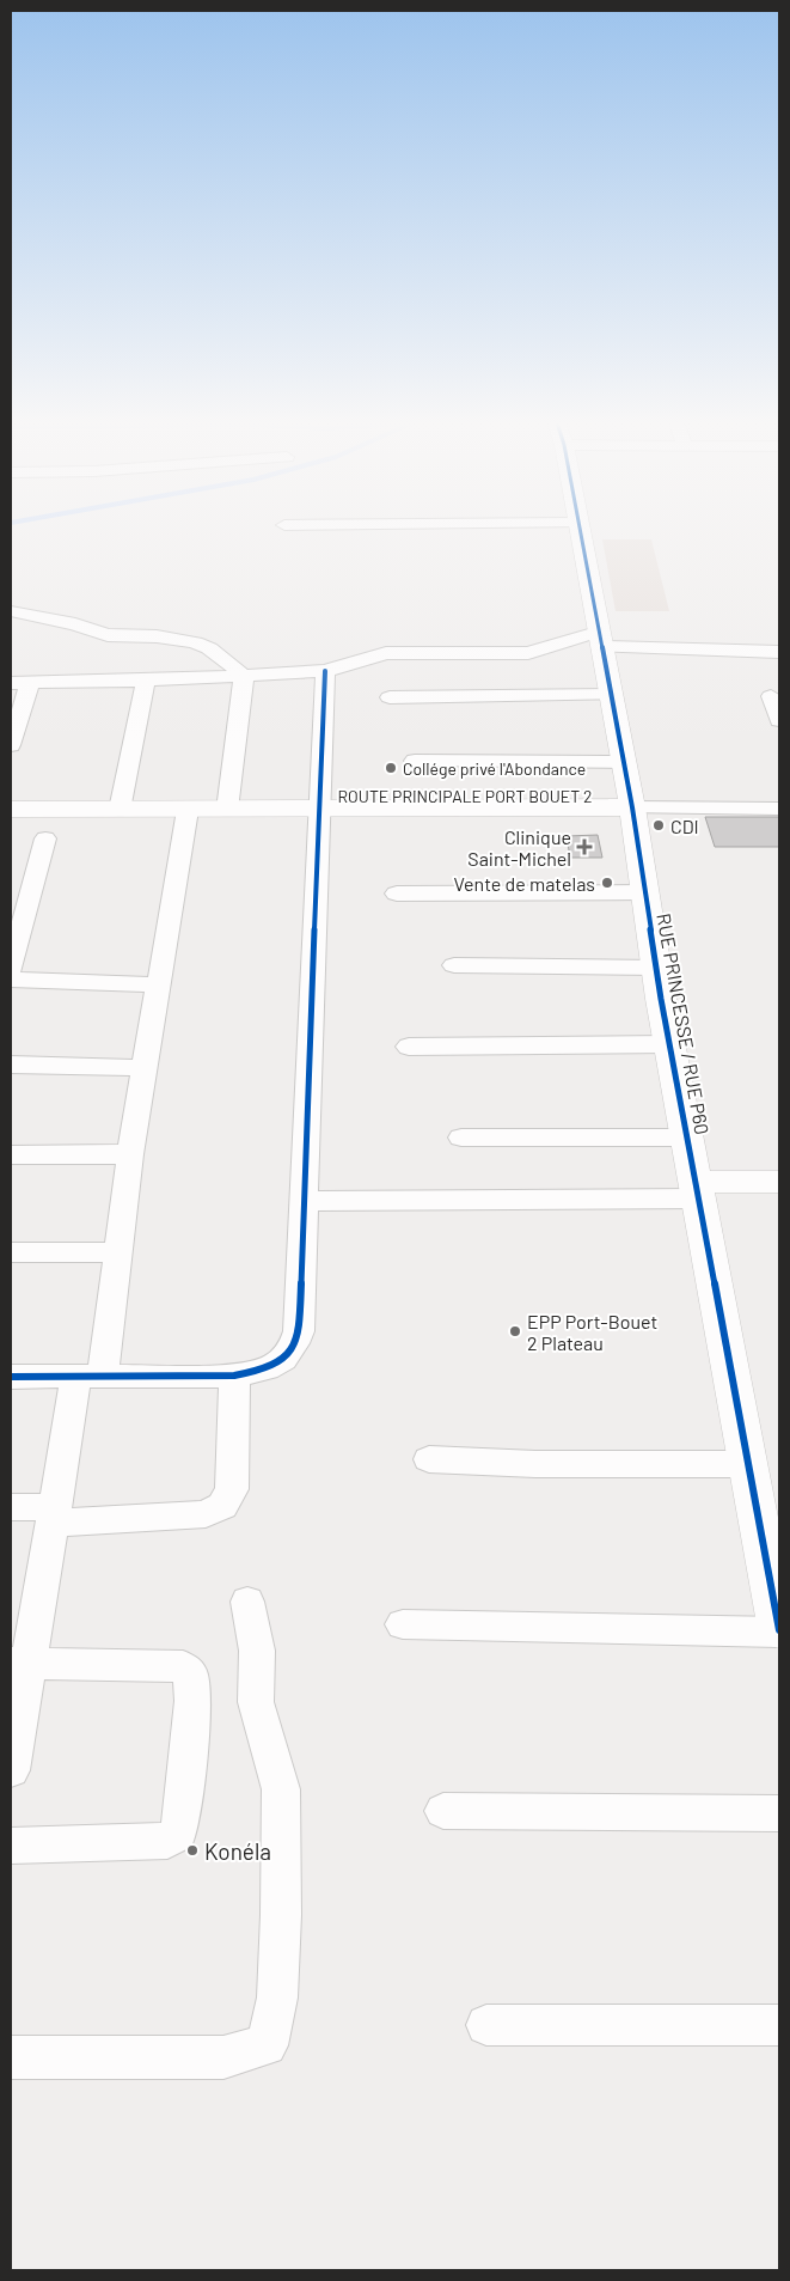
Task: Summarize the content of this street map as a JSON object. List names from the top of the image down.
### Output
{
  "streets": {
    "street": ["ROUTE PRINCIPALE PORT BOUET 2", "RUE PRINCESSE / RUE P60"]
  },
  "crossings": [
    ["ROUTE PRINCIPALE PORT BOUET 2", "RUE PRINCESSE / RUE P60"]
  ],
  "places": {
    "other": [
      "Collége privé l'Abondance",
      "CDI",
      "Vente de matelas",
      "EPP Port-Bouet 2 Plateau",
      "Konéla"
    ],
    "health": ["Clinique Saint-Michel"]
  }
}
